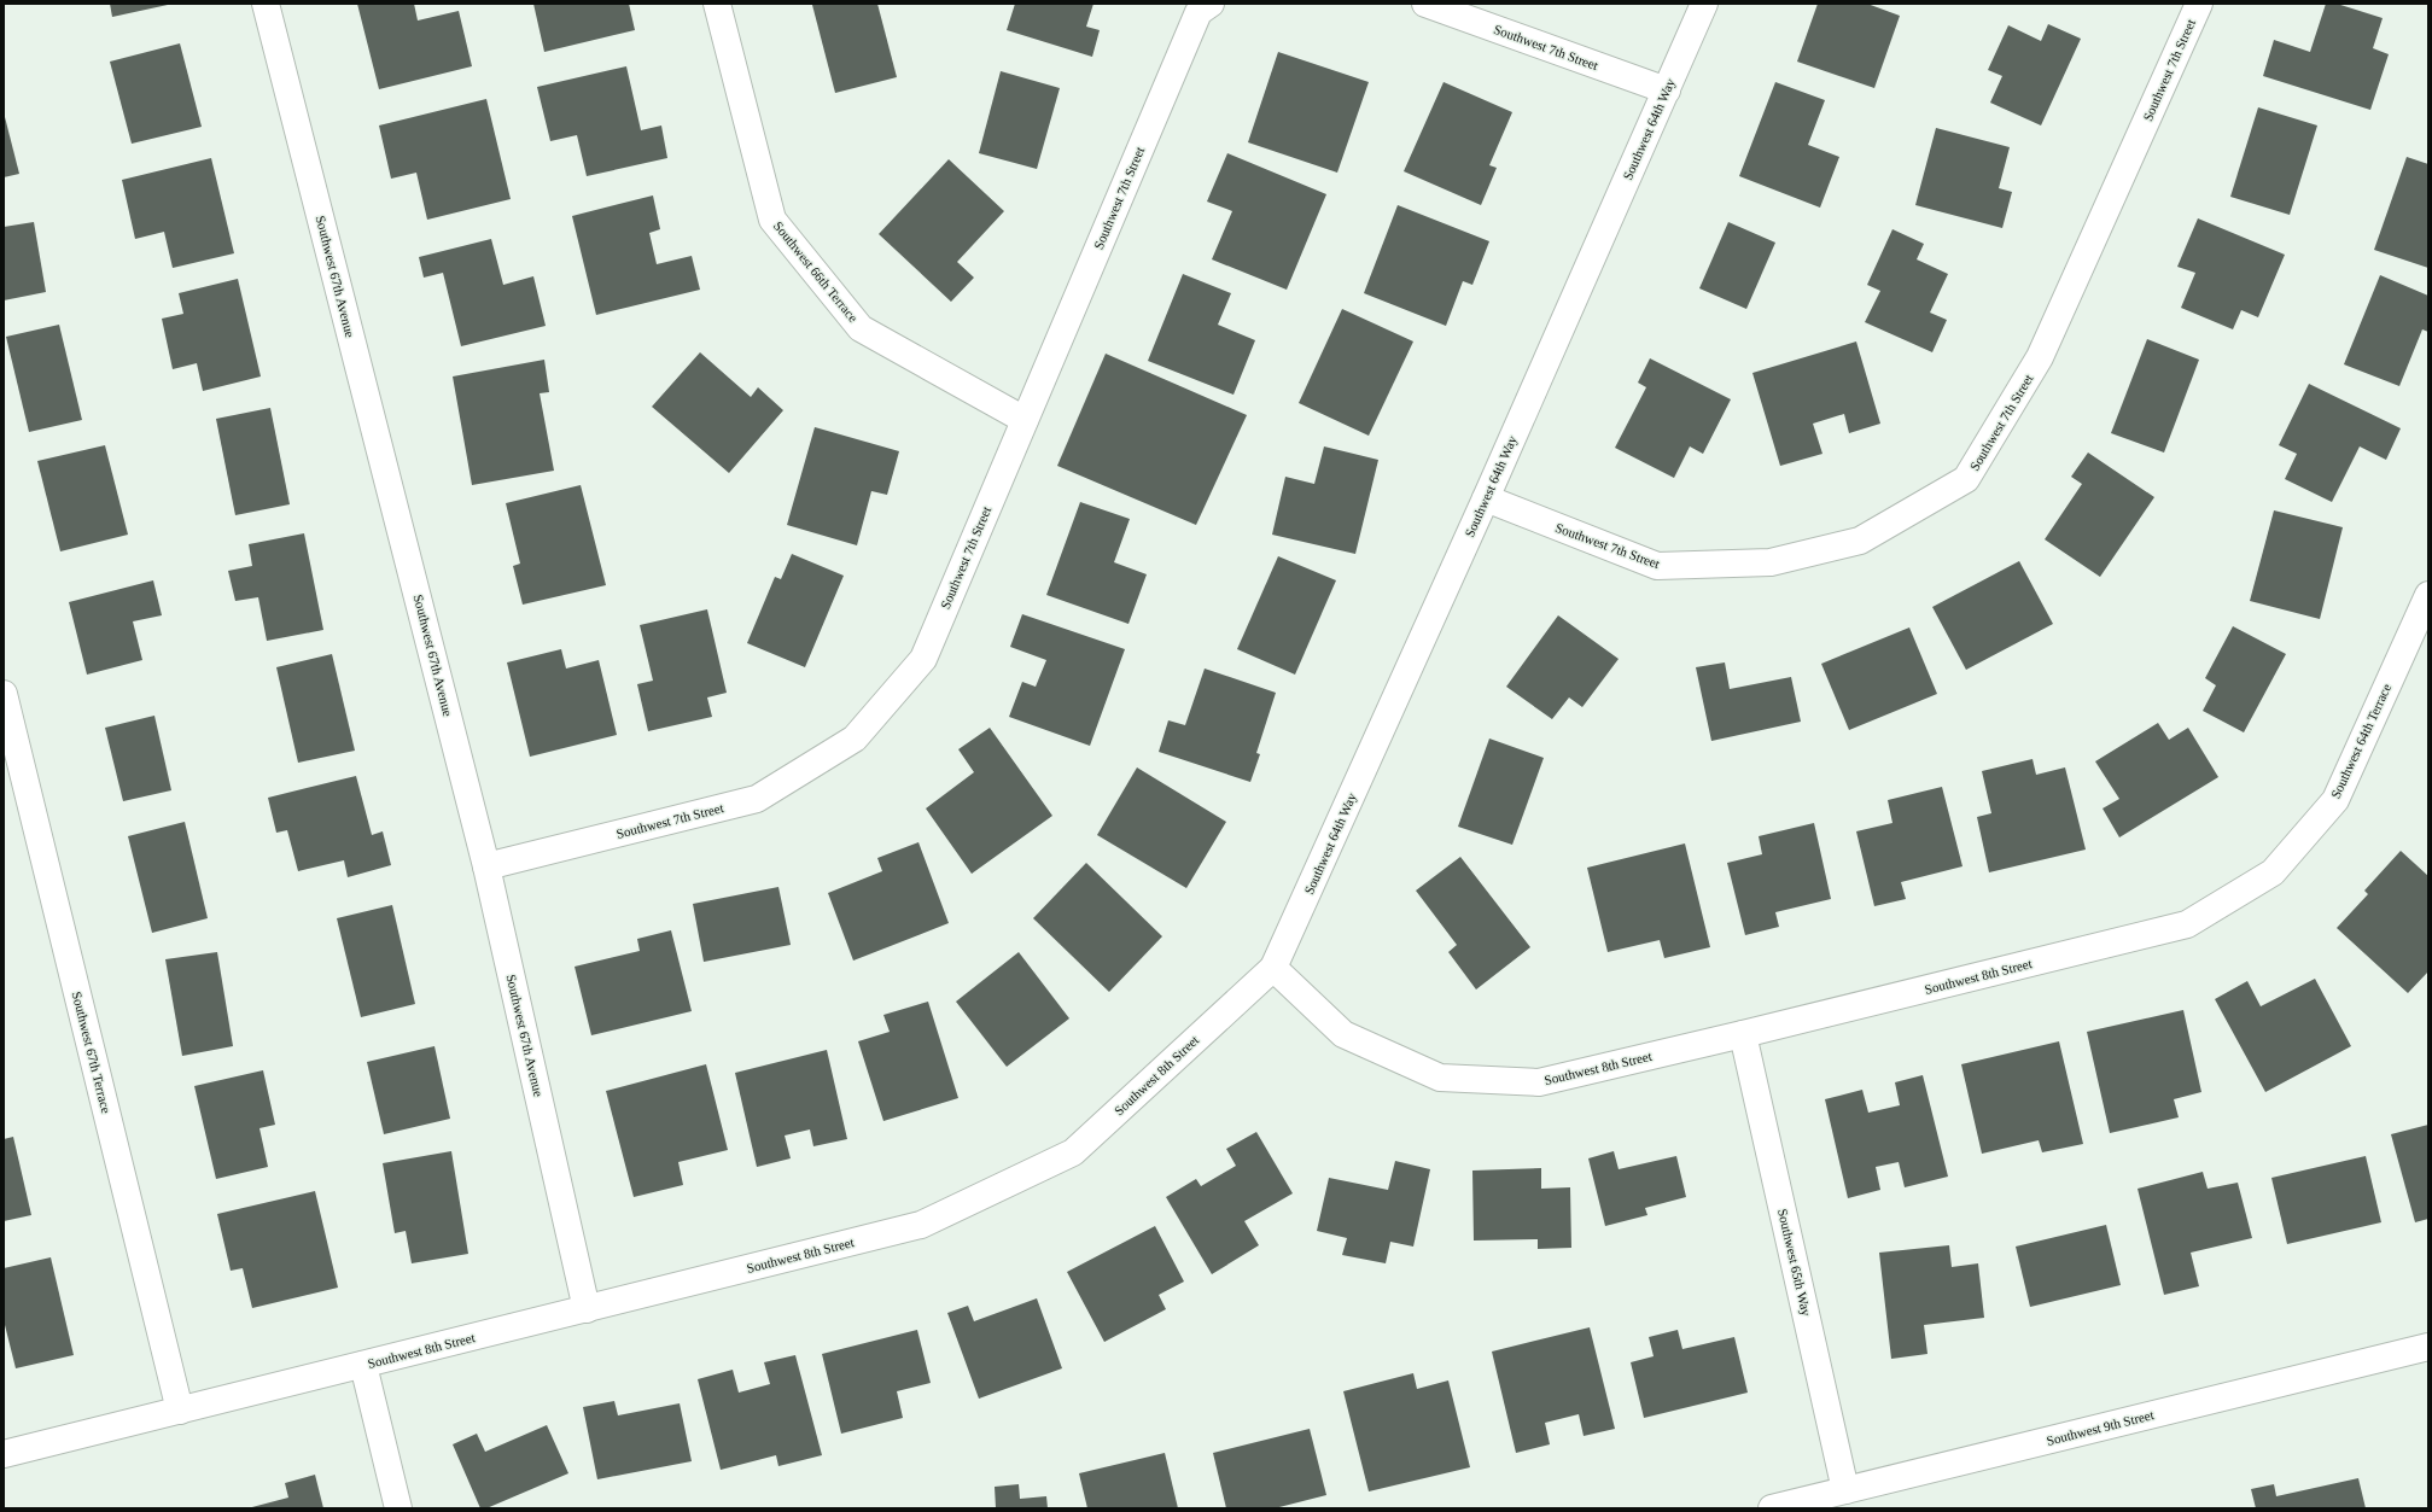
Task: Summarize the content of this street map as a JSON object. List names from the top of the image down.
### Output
{
  "streets": {
    "street": [
      "Southwest 7th Street",
      "Southwest 64th Way",
      "Southwest 66th Terrace",
      "Southwest 67th Avenue",
      "Southwest 64th Terrace",
      "Southwest 8th Street",
      "Southwest 67th Terrace",
      "Southwest 65th Way",
      "Southwest 9th Street"
    ]
  },
  "crossings": [
    ["Southwest 7th Street", "Southwest 64th Way"],
    ["Southwest 7th Street", "Southwest 66th Terrace"],
    ["Southwest 7th Street", "Southwest 67th Avenue"],
    ["Southwest 64th Way", "Southwest 8th Street"],
    ["Southwest 67th Avenue", "Southwest 8th Street"],
    ["Southwest 64th Terrace", "Southwest 8th Street"],
    ["Southwest 8th Street", "Southwest 67th Terrace"],
    ["Southwest 8th Street", "Southwest 65th Way"],
    ["Southwest 65th Way", "Southwest 9th Street"]
  ]
}
